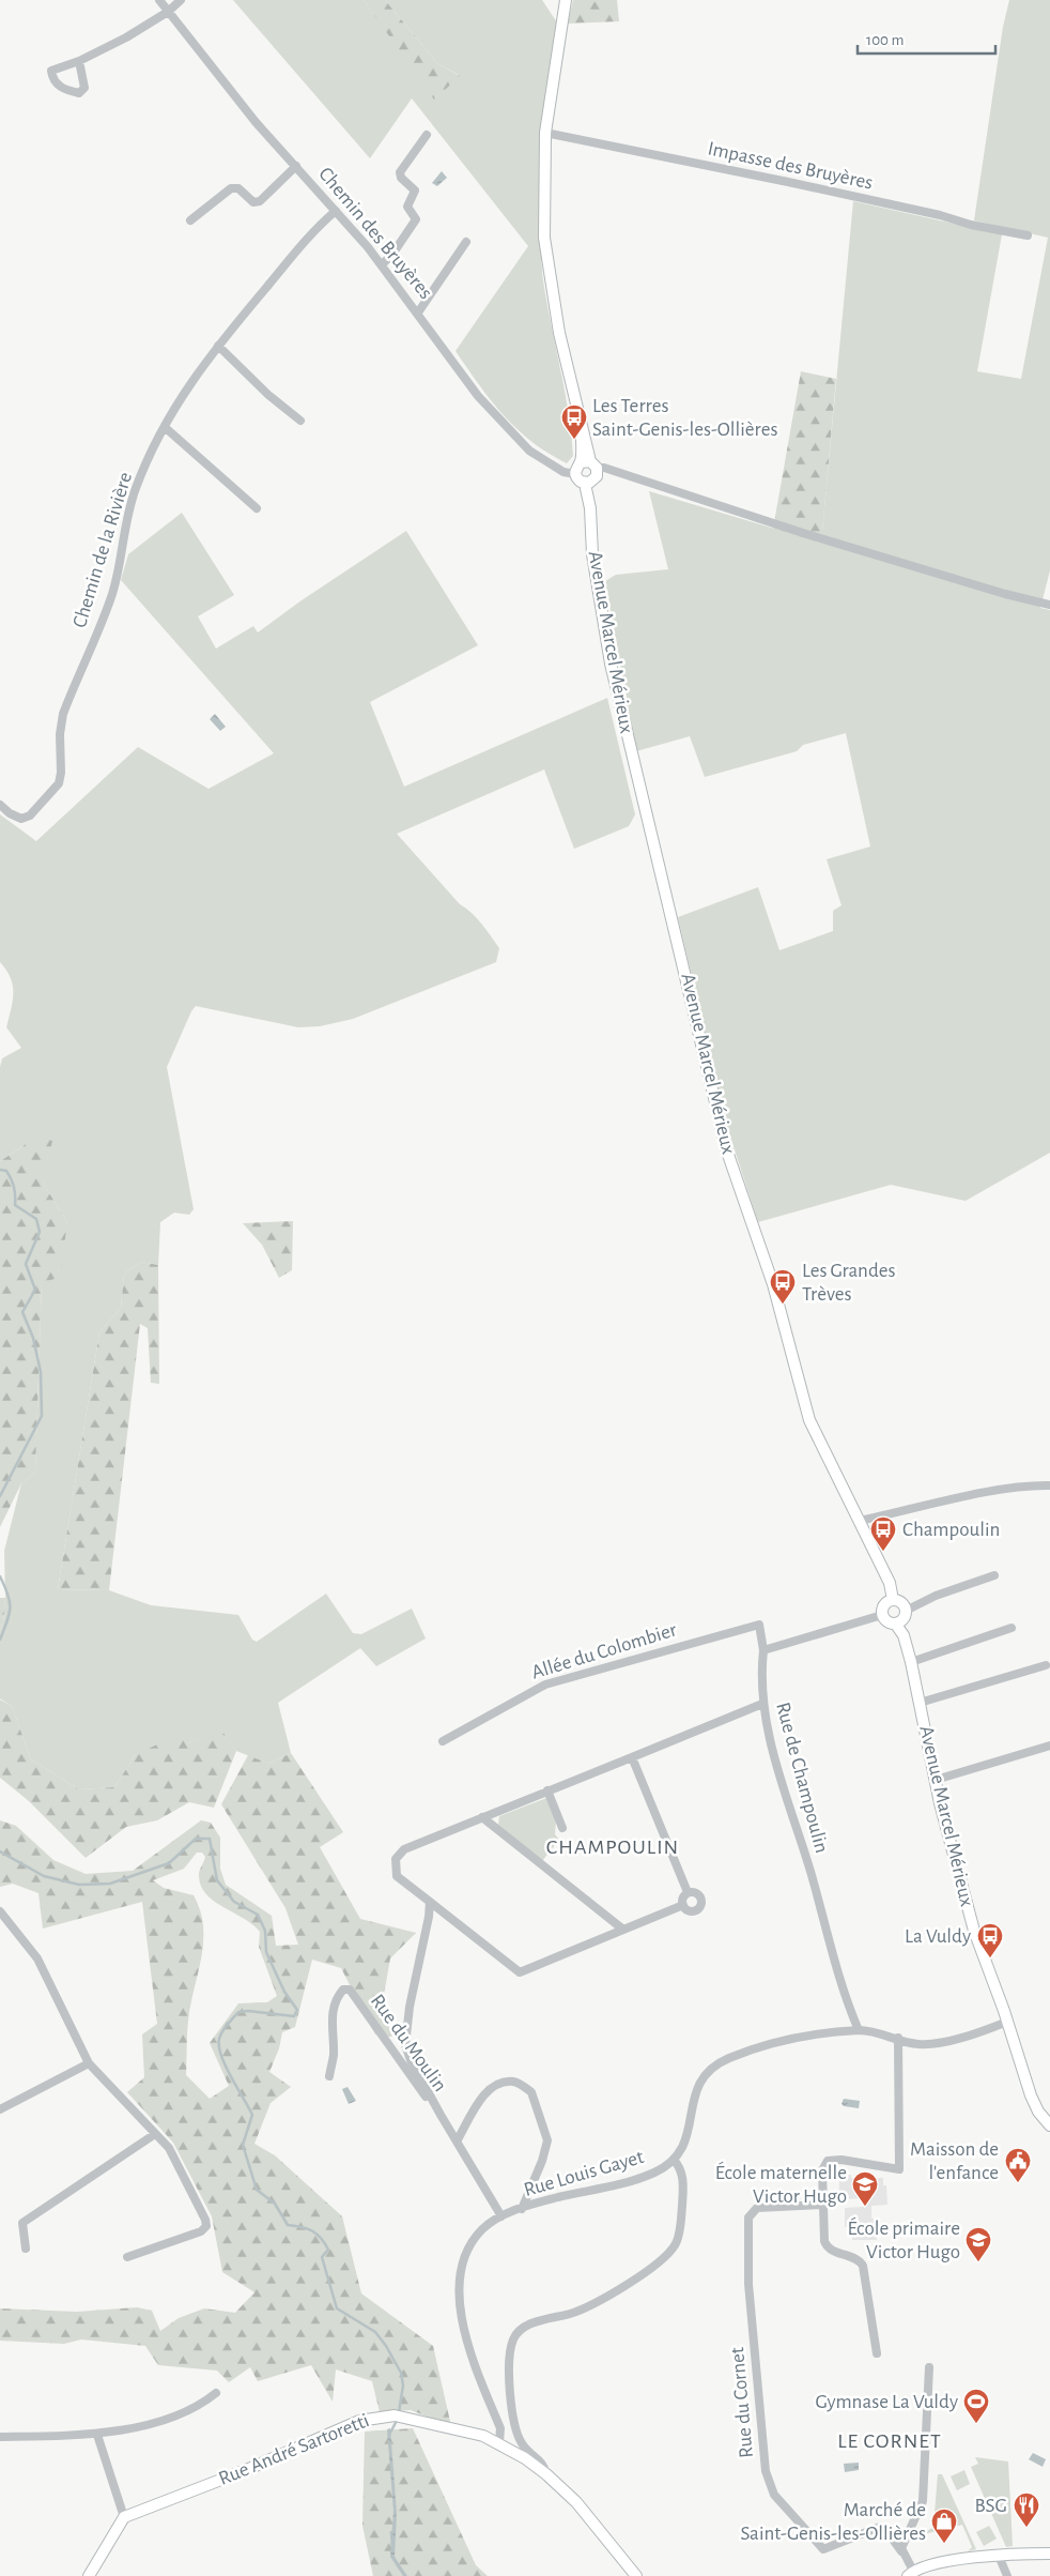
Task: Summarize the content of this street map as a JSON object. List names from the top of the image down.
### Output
{
  "streets": {
    "main road": ["Avenue Marcel Mérieux", "Rue André Sartoretti"],
    "street": [
      "Impasse des Bruyères",
      "Chemin des Bruyères",
      "Chemin de la Rivière",
      "Allée du Colombier",
      "Rue de Champoulin",
      "Rue du Moulin",
      "Rue Louis Gayet",
      "Rue du Cornet"
    ]
  },
  "crossings": [
    ["Chemin des Bruyères", "Chemin de la Rivière"],
    ["Avenue Marcel Mérieux", "Rue Louis Gayet"],
    ["Allée du Colombier", "Rue de Champoulin"],
    ["Rue de Champoulin", "Rue Louis Gayet"],
    ["Rue du Moulin", "Rue Louis Gayet"],
    ["Rue Louis Gayet", "Rue André Sartoretti"]
  ],
  "districts": ["CHAMPOULIN", "LE CORNET"],
  "places": {
    "bus stop": [
      "Les Terres Saint-Genis-les-Ollières",
      "Les Grandes Trèves",
      "Champoulin",
      "La Vuldy"
    ],
    "public building": ["Maisson de l'enfance"],
    "school or university": ["École maternelle Victor Hugo", "École primaire Victor Hugo"],
    "sports": ["Gymnase La Vuldy"],
    "restaurant": ["BSG"],
    "shop": ["Marché de Saint-Genis-les-Ollières"]
  },
  "scale_bar": "100 m"
}
